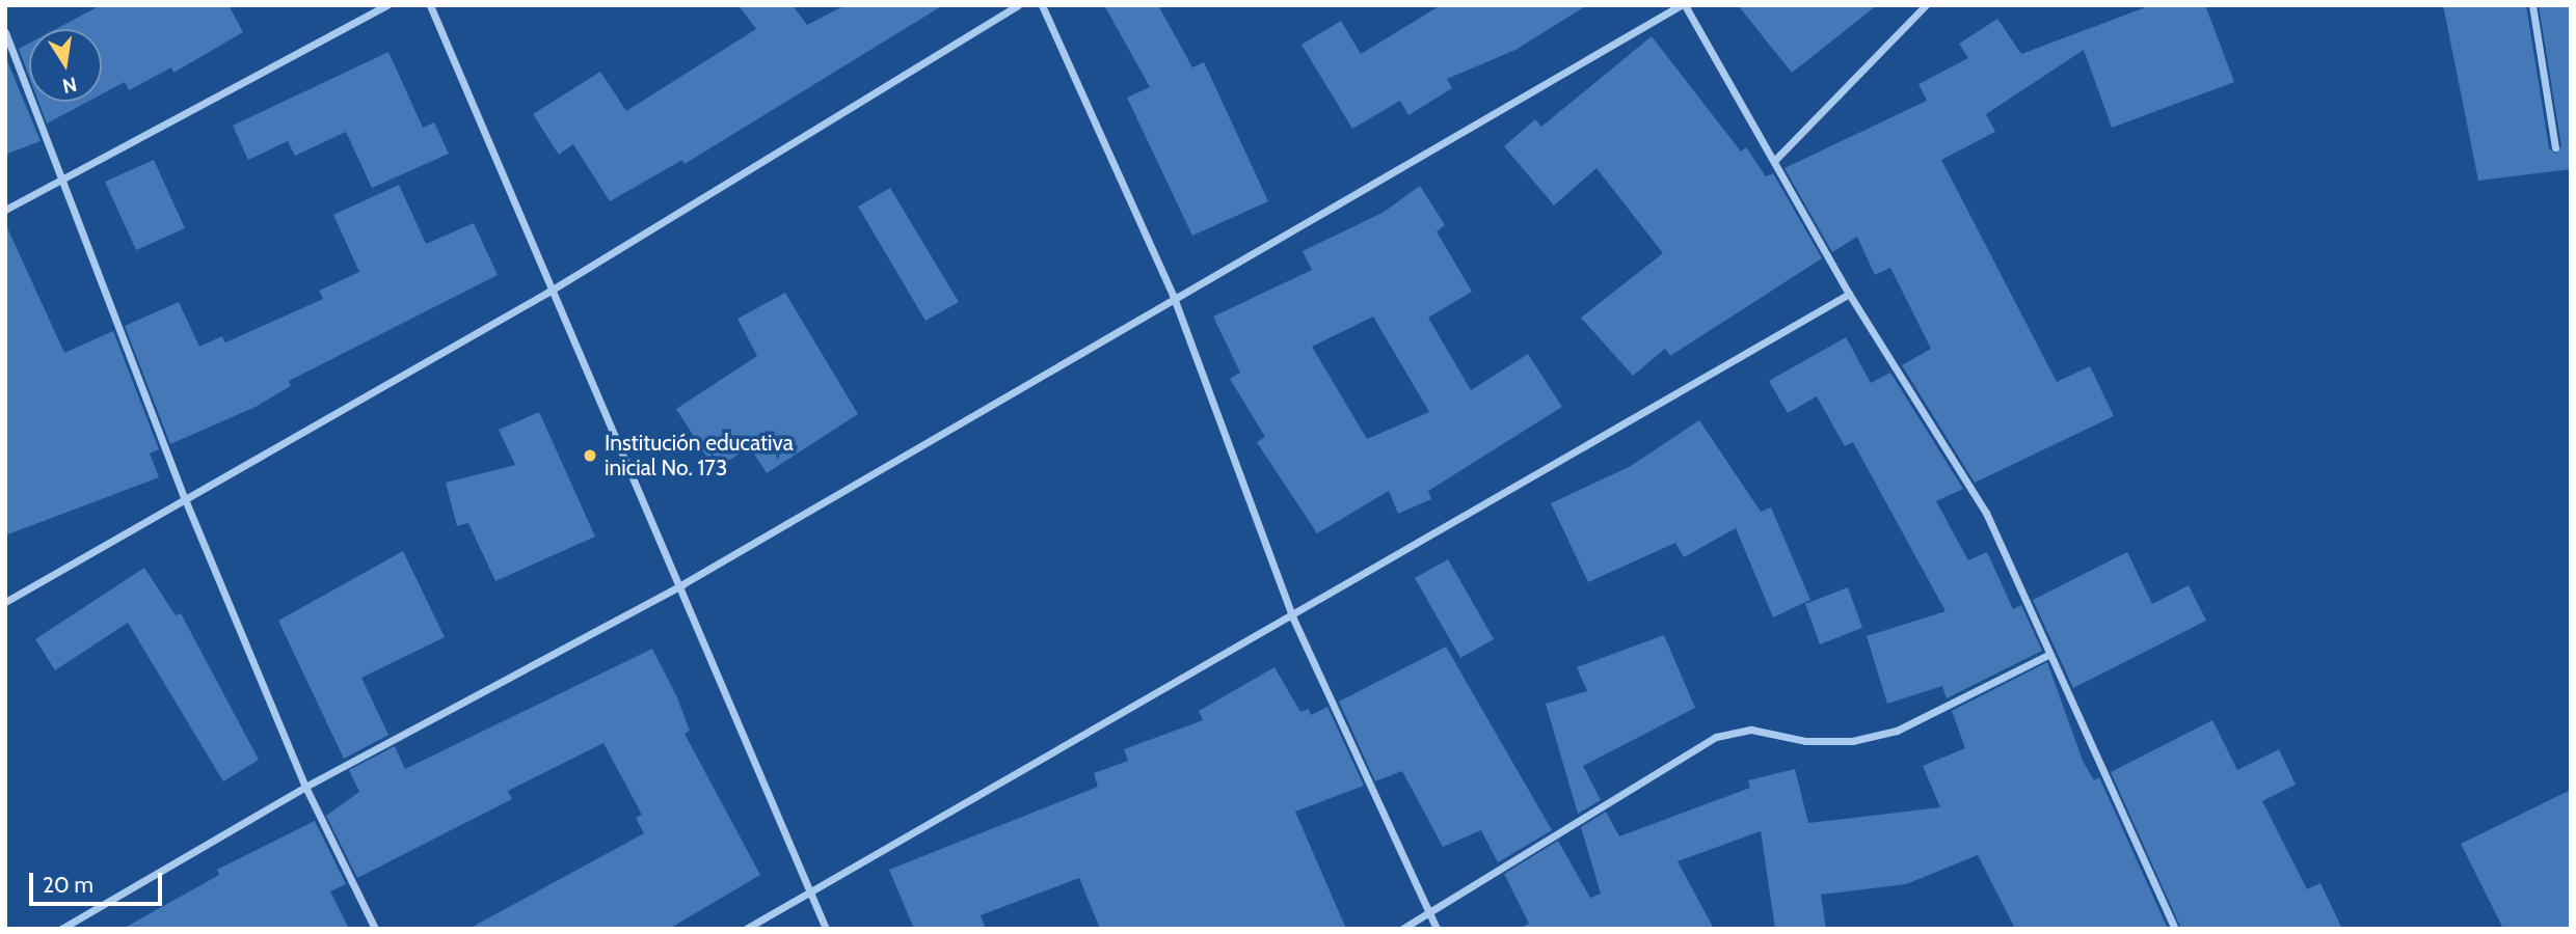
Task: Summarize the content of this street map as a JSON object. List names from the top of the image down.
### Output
{
  "places": ["Institución educativa inicial No. 173"],
  "scale_bar": "20 m",
  "north": "bottom"
}
